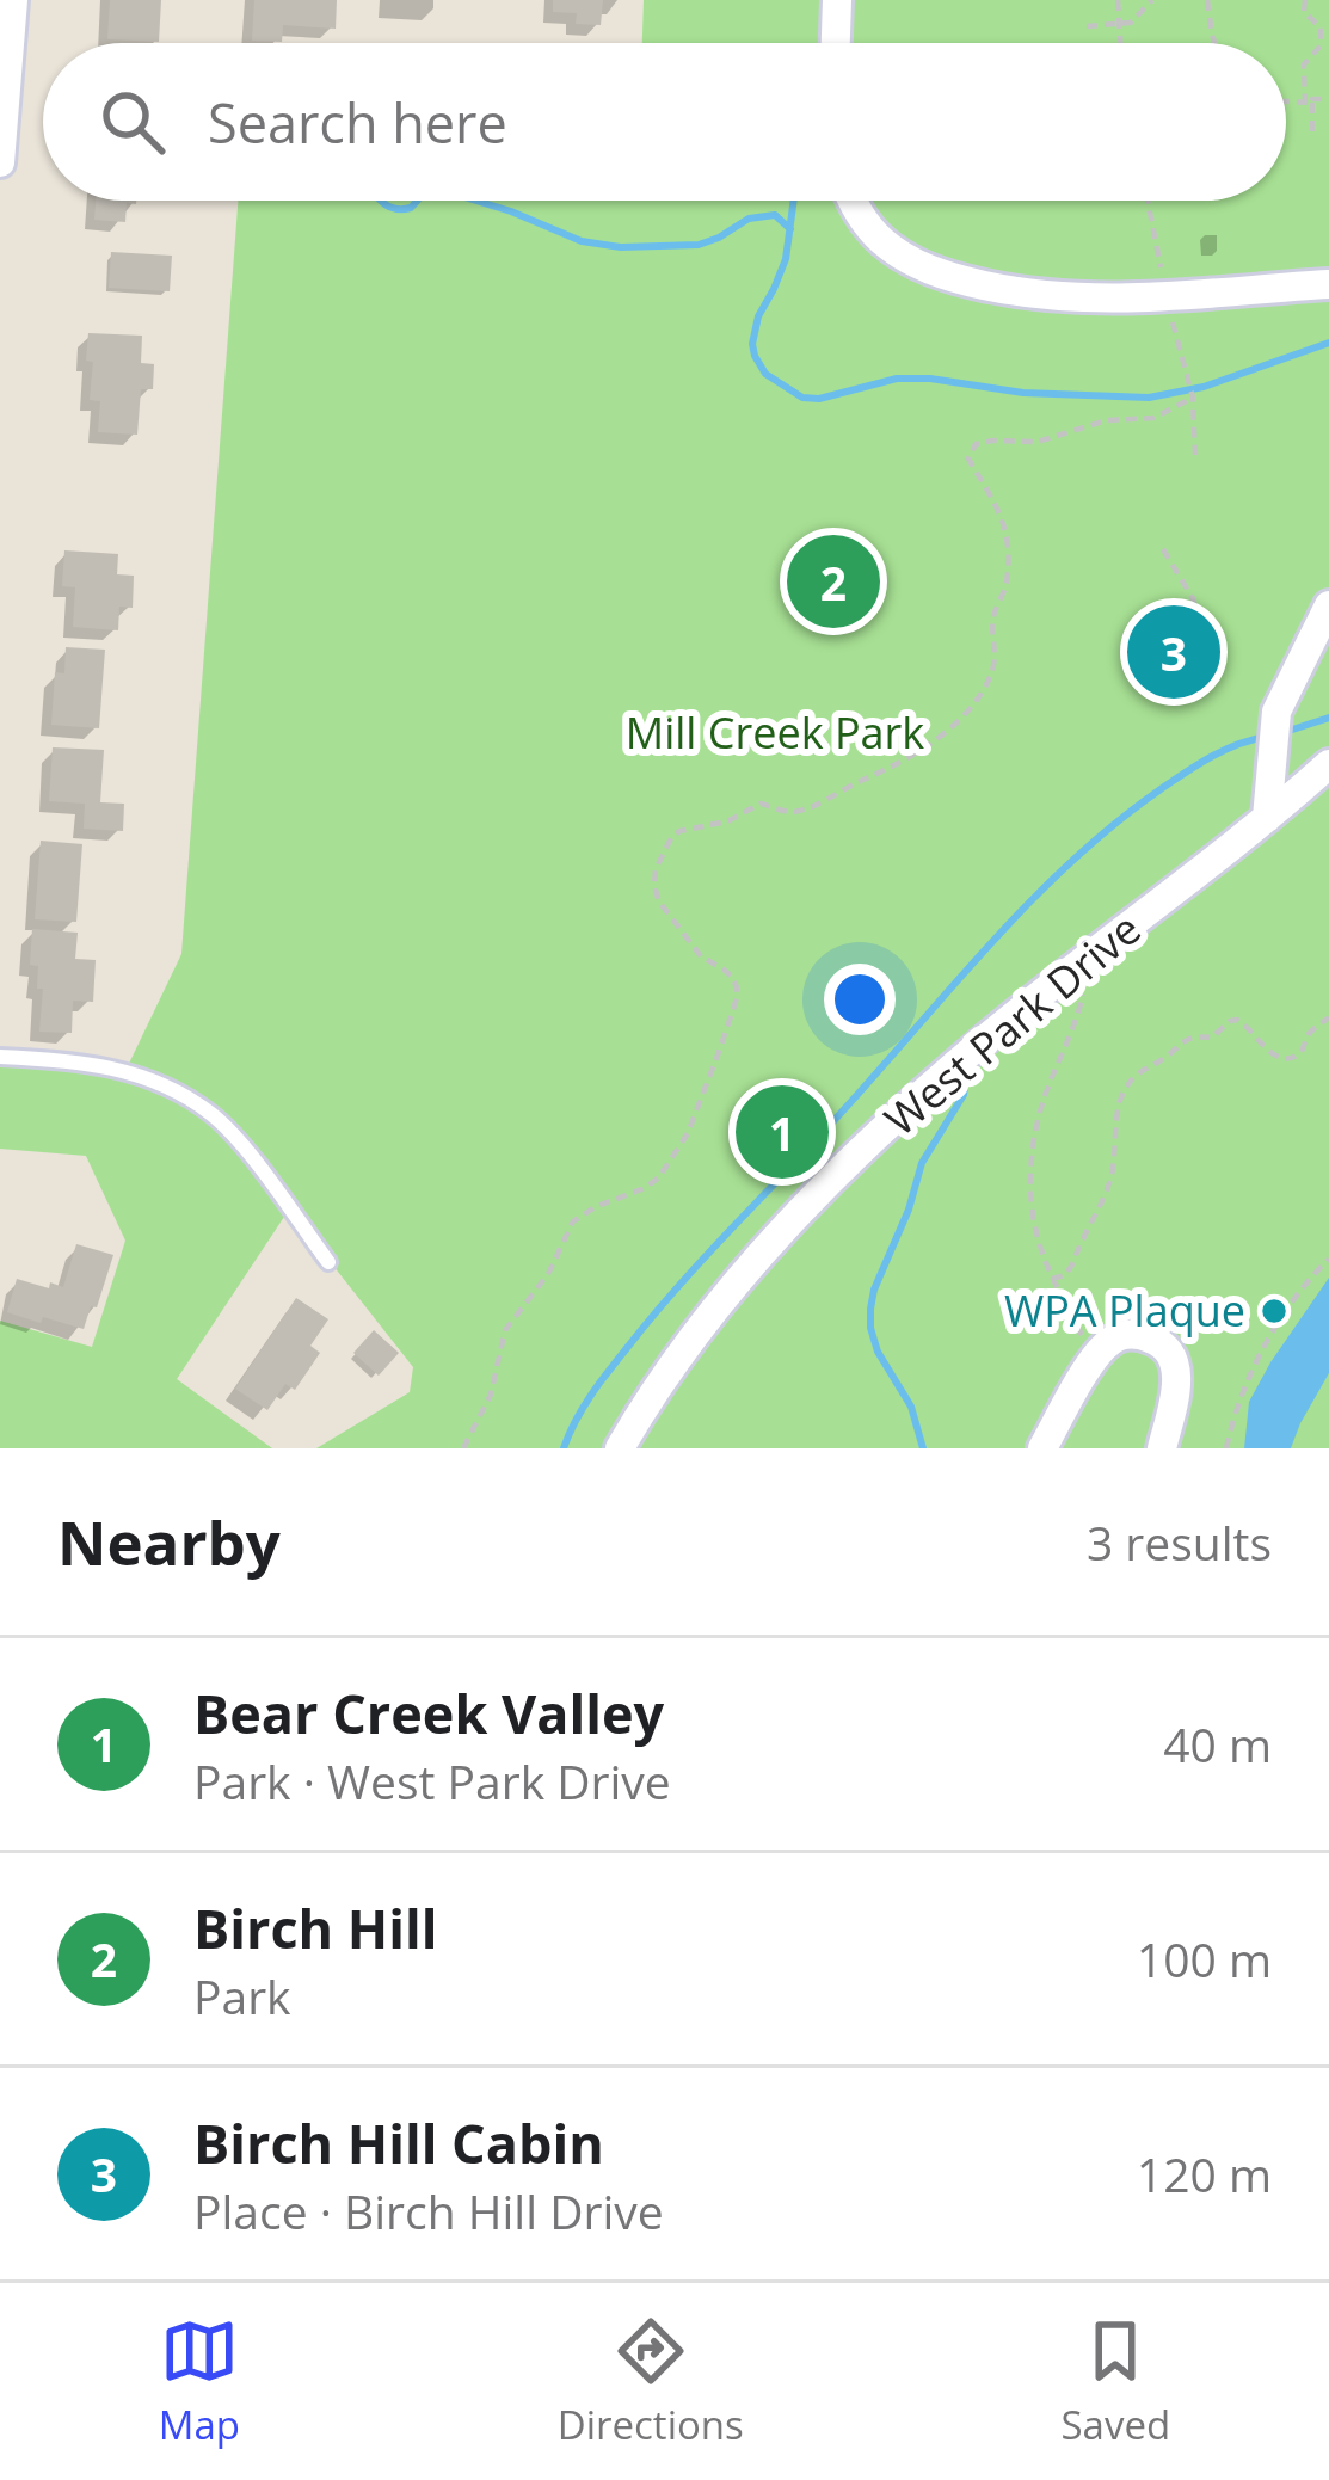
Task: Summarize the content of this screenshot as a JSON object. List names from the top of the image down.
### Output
{
  "streets": {
    "street": ["West Park Drive"]
  },
  "parks": ["Mill Creek Park"],
  "places": ["WPA Plaque"],
  "page": {
    "search": "Search here",
    "pins": ["2", "3", "1"],
    "heading": ["Nearby", "3 results"],
    "list": [
      {
        "mark": "1",
        "name": "Bear Creek Valley",
        "note": "Park · West Park Drive",
        "value": "40 m"
      },
      {
        "mark": "2",
        "name": "Birch Hill",
        "note": "Park",
        "value": "100 m"
      },
      {
        "mark": "3",
        "name": "Birch Hill Cabin",
        "note": "Place · Birch Hill Drive",
        "value": "120 m"
      }
    ],
    "nav": ["Map", "Directions", "Saved"]
  }
}
